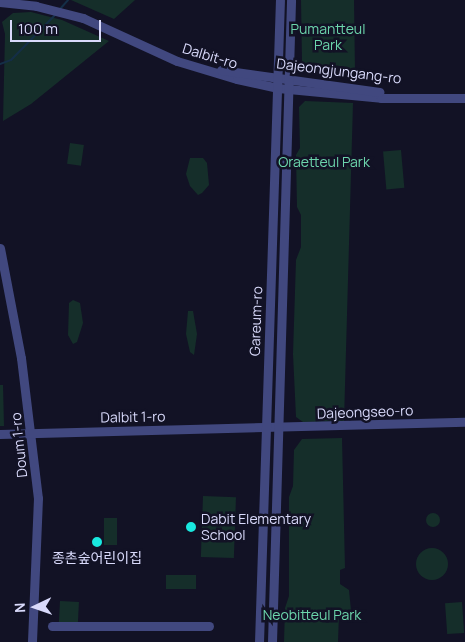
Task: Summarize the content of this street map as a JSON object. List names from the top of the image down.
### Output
{
  "streets": {
    "street": [
      "Dalbit-ro",
      "Dajeongjungang-ro",
      "Gareum-ro",
      "Dajeongseo-ro",
      "Dalbit 1-ro",
      "Doum 1-ro"
    ]
  },
  "crossings": [
    ["Dalbit-ro", "Dajeongjungang-ro"],
    ["Dalbit-ro", "Gareum-ro"],
    ["Dajeongjungang-ro", "Gareum-ro"],
    ["Gareum-ro", "Dajeongseo-ro"],
    ["Gareum-ro", "Dalbit 1-ro"],
    ["Dajeongseo-ro", "Dalbit 1-ro"],
    ["Dalbit 1-ro", "Doum 1-ro"]
  ],
  "parks": ["Pumantteul Park", "Oraetteul Park", "Neobitteul Park"],
  "places": ["Dabit Elementary School", "종촌숲어린이집"],
  "scale_bar": "100 m",
  "north": "left"
}
